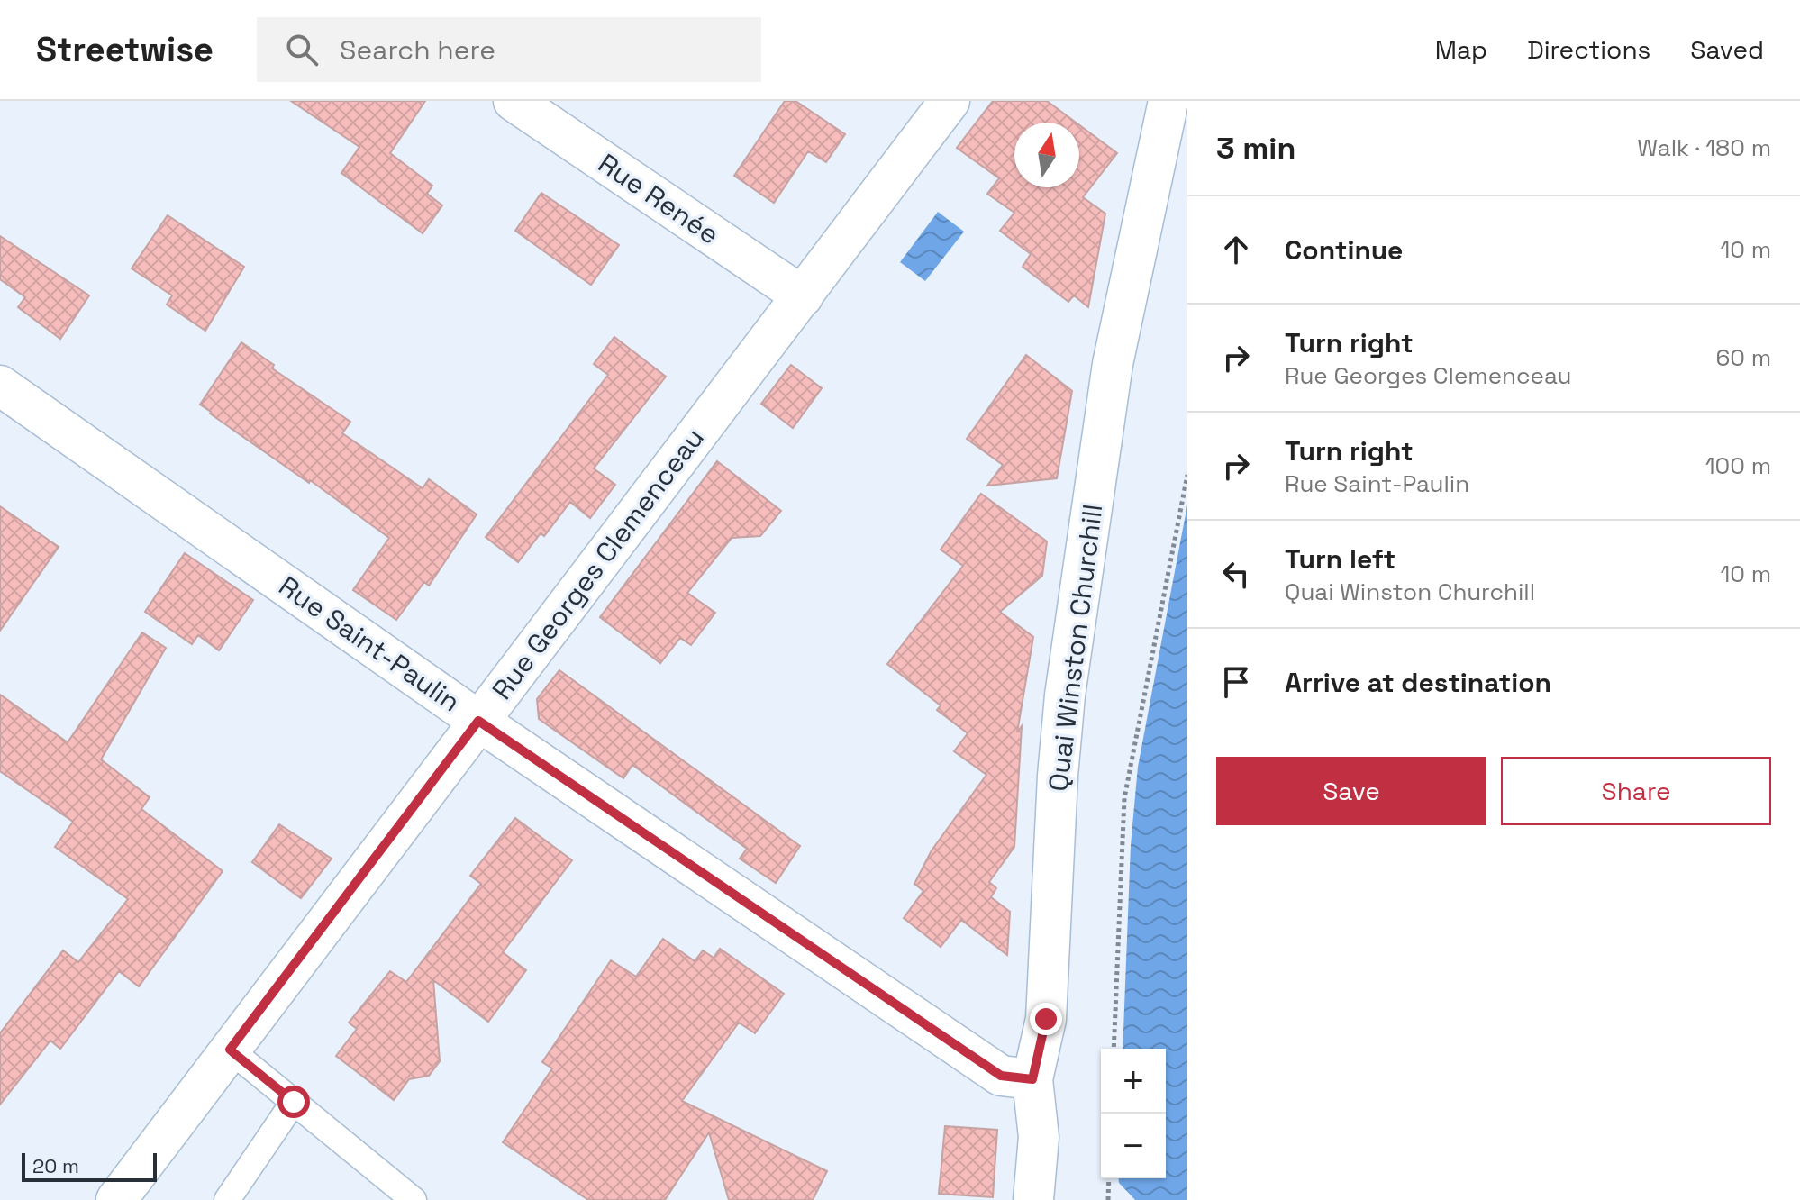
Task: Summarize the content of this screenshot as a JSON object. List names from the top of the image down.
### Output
{
  "streets": {
    "street": [
      "Rue Renée",
      "Rue Georges Clemenceau",
      "Rue Saint-Paulin",
      "Quai Winston Churchill"
    ]
  },
  "crossings": [
    ["Rue Renée", "Rue Georges Clemenceau"],
    ["Rue Georges Clemenceau", "Rue Saint-Paulin"],
    ["Rue Saint-Paulin", "Quai Winston Churchill"]
  ],
  "scale_bar": "20 m",
  "north": "top",
  "page": {
    "header": "Streetwise",
    "search": "Search here",
    "nav": ["Map", "Directions", "Saved"],
    "heading": ["3 min", "Walk · 180 m"],
    "list": [
      ["Continue", "10 m"],
      ["Turn right", "Rue Georges Clemenceau", "60 m"],
      ["Turn right", "Rue Saint-Paulin", "100 m"],
      ["Turn left", "Quai Winston Churchill", "10 m"],
      "Arrive at destination"
    ],
    "buttons": ["Save", "Share"],
    "map_buttons": ["+", "−"],
    "scale": "20 m"
  }
}
